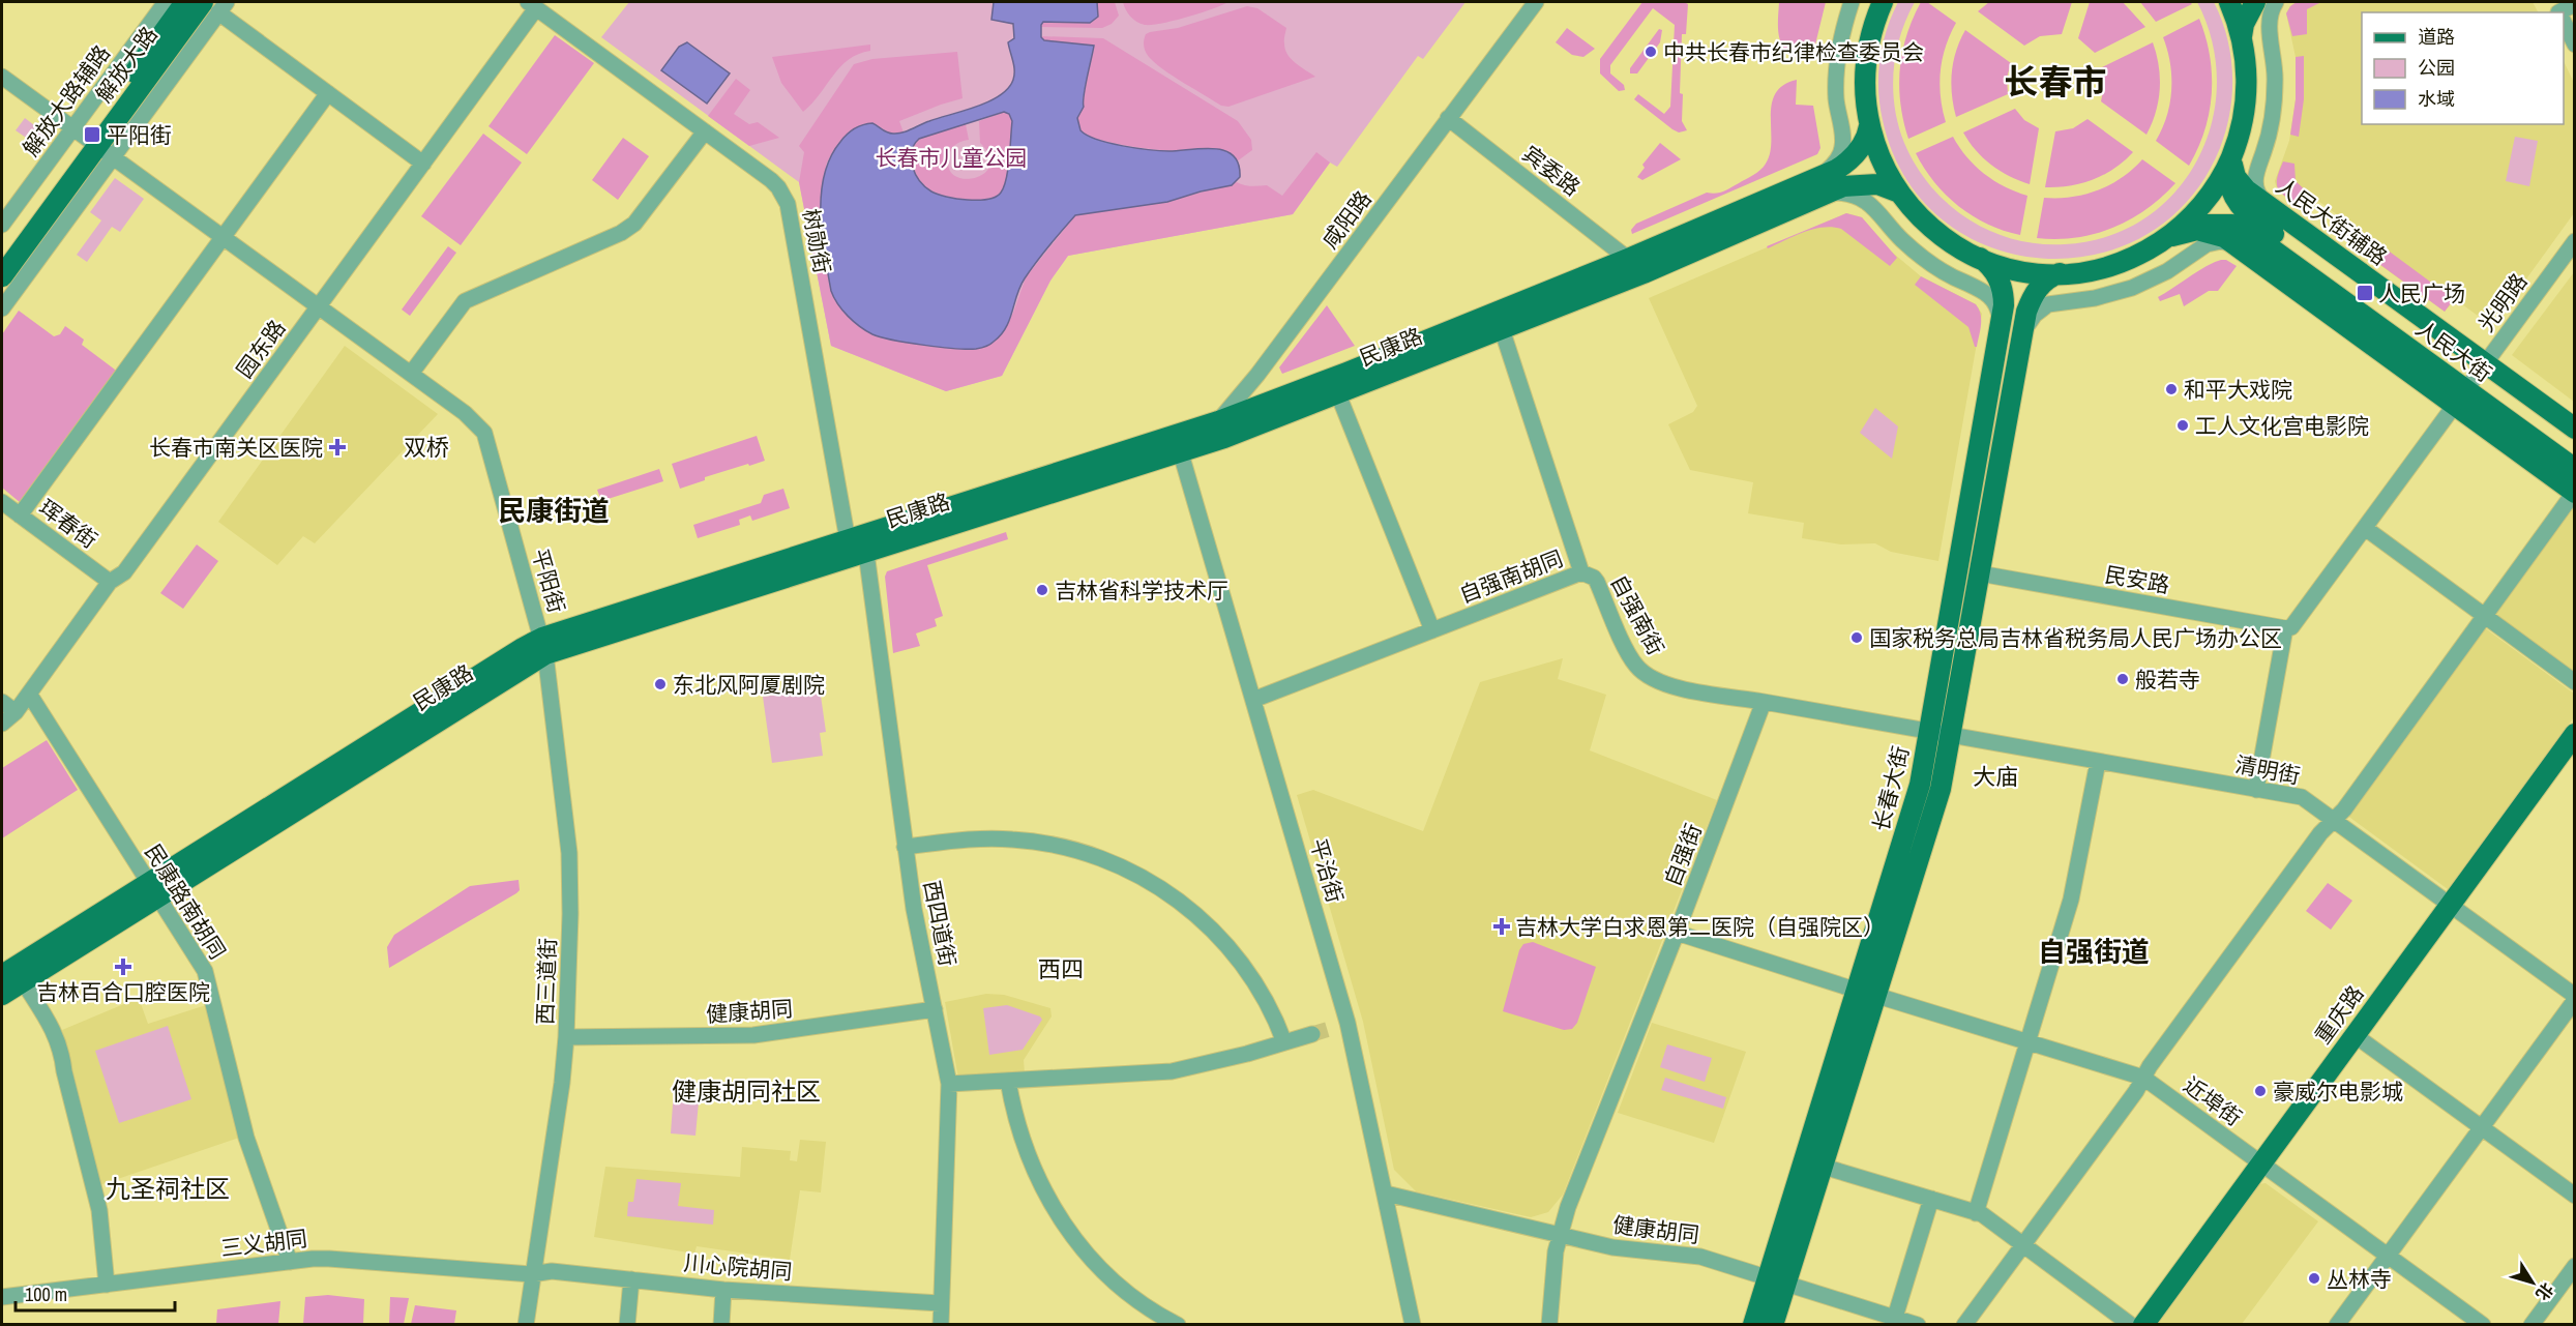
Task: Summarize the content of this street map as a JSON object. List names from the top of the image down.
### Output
{
  "streets": {
    "main road": [
      "解放大路",
      "人民大街辅路",
      "民康路",
      "人民大街",
      "长春大街",
      "重庆路"
    ],
    "street": [
      "解放大路辅路",
      "宾委路",
      "咸阳路",
      "树勋街",
      "光明路",
      "园东路",
      "珲春街",
      "自强南胡同",
      "民安路",
      "平阳街",
      "自强南街",
      "清明街",
      "自强街",
      "平治街",
      "民康路南胡同",
      "西四道街",
      "西三道街",
      "健康胡同",
      "近埠街",
      "三义胡同",
      "川心院胡同"
    ]
  },
  "crossings": [
    ["解放大路", "解放大路辅路"],
    ["解放大路", "平阳街"],
    ["解放大路辅路", "平阳街"],
    ["宾委路", "咸阳路"],
    ["宾委路", "民康路"],
    ["咸阳路", "民康路"],
    ["人民大街辅路", "光明路"],
    ["人民大街辅路", "人民大街"],
    ["树勋街", "民康路"],
    ["树勋街", "园东路"],
    ["光明路", "人民大街"],
    ["民康路", "自强南胡同"],
    ["民康路", "平阳街"],
    ["民康路", "平治街"],
    ["民康路", "民康路南胡同"],
    ["民康路", "西四道街"],
    ["民康路", "西三道街"],
    ["园东路", "珲春街"],
    ["园东路", "平阳街"],
    ["园东路", "民康路南胡同"],
    ["自强南胡同", "自强南街"],
    ["自强南胡同", "平治街"],
    ["民安路", "长春大街"],
    ["平阳街", "西三道街"],
    ["自强南街", "自强街"],
    ["清明街", "长春大街"],
    ["清明街", "重庆路"],
    ["长春大街", "健康胡同"],
    ["长春大街", "近埠街"],
    ["自强街", "健康胡同"],
    ["自强街", "近埠街"],
    ["平治街", "健康胡同"],
    ["民康路南胡同", "三义胡同"],
    ["西四道街", "健康胡同"],
    ["西四道街", "川心院胡同"],
    ["西三道街", "健康胡同"],
    ["西三道街", "三义胡同"],
    ["西三道街", "川心院胡同"],
    ["重庆路", "近埠街"],
    ["三义胡同", "川心院胡同"]
  ],
  "districts": [
    "长春市",
    "双桥",
    "民康街道",
    "大庙",
    "自强街道",
    "西四",
    "健康胡同社区",
    "九圣祠社区"
  ],
  "parks": ["长春市儿童公园"],
  "places": {
    "other": [
      "中共长春市纪律检查委员会",
      "和平大戏院",
      "工人文化宫电影院",
      "吉林省科学技术厅",
      "国家税务总局吉林省税务局人民广场办公区",
      "般若寺",
      "东北风阿厦剧院",
      "豪威尔电影城",
      "丛林寺"
    ],
    "transit": ["平阳街", "人民广场"],
    "health": ["长春市南关区医院", "吉林大学白求恩第二医院（自强院区）", "吉林百合口腔医院"]
  },
  "legend": ["道路", "公园", "水域"],
  "scale_bar": "100 m",
  "north": "bottom right"
}
